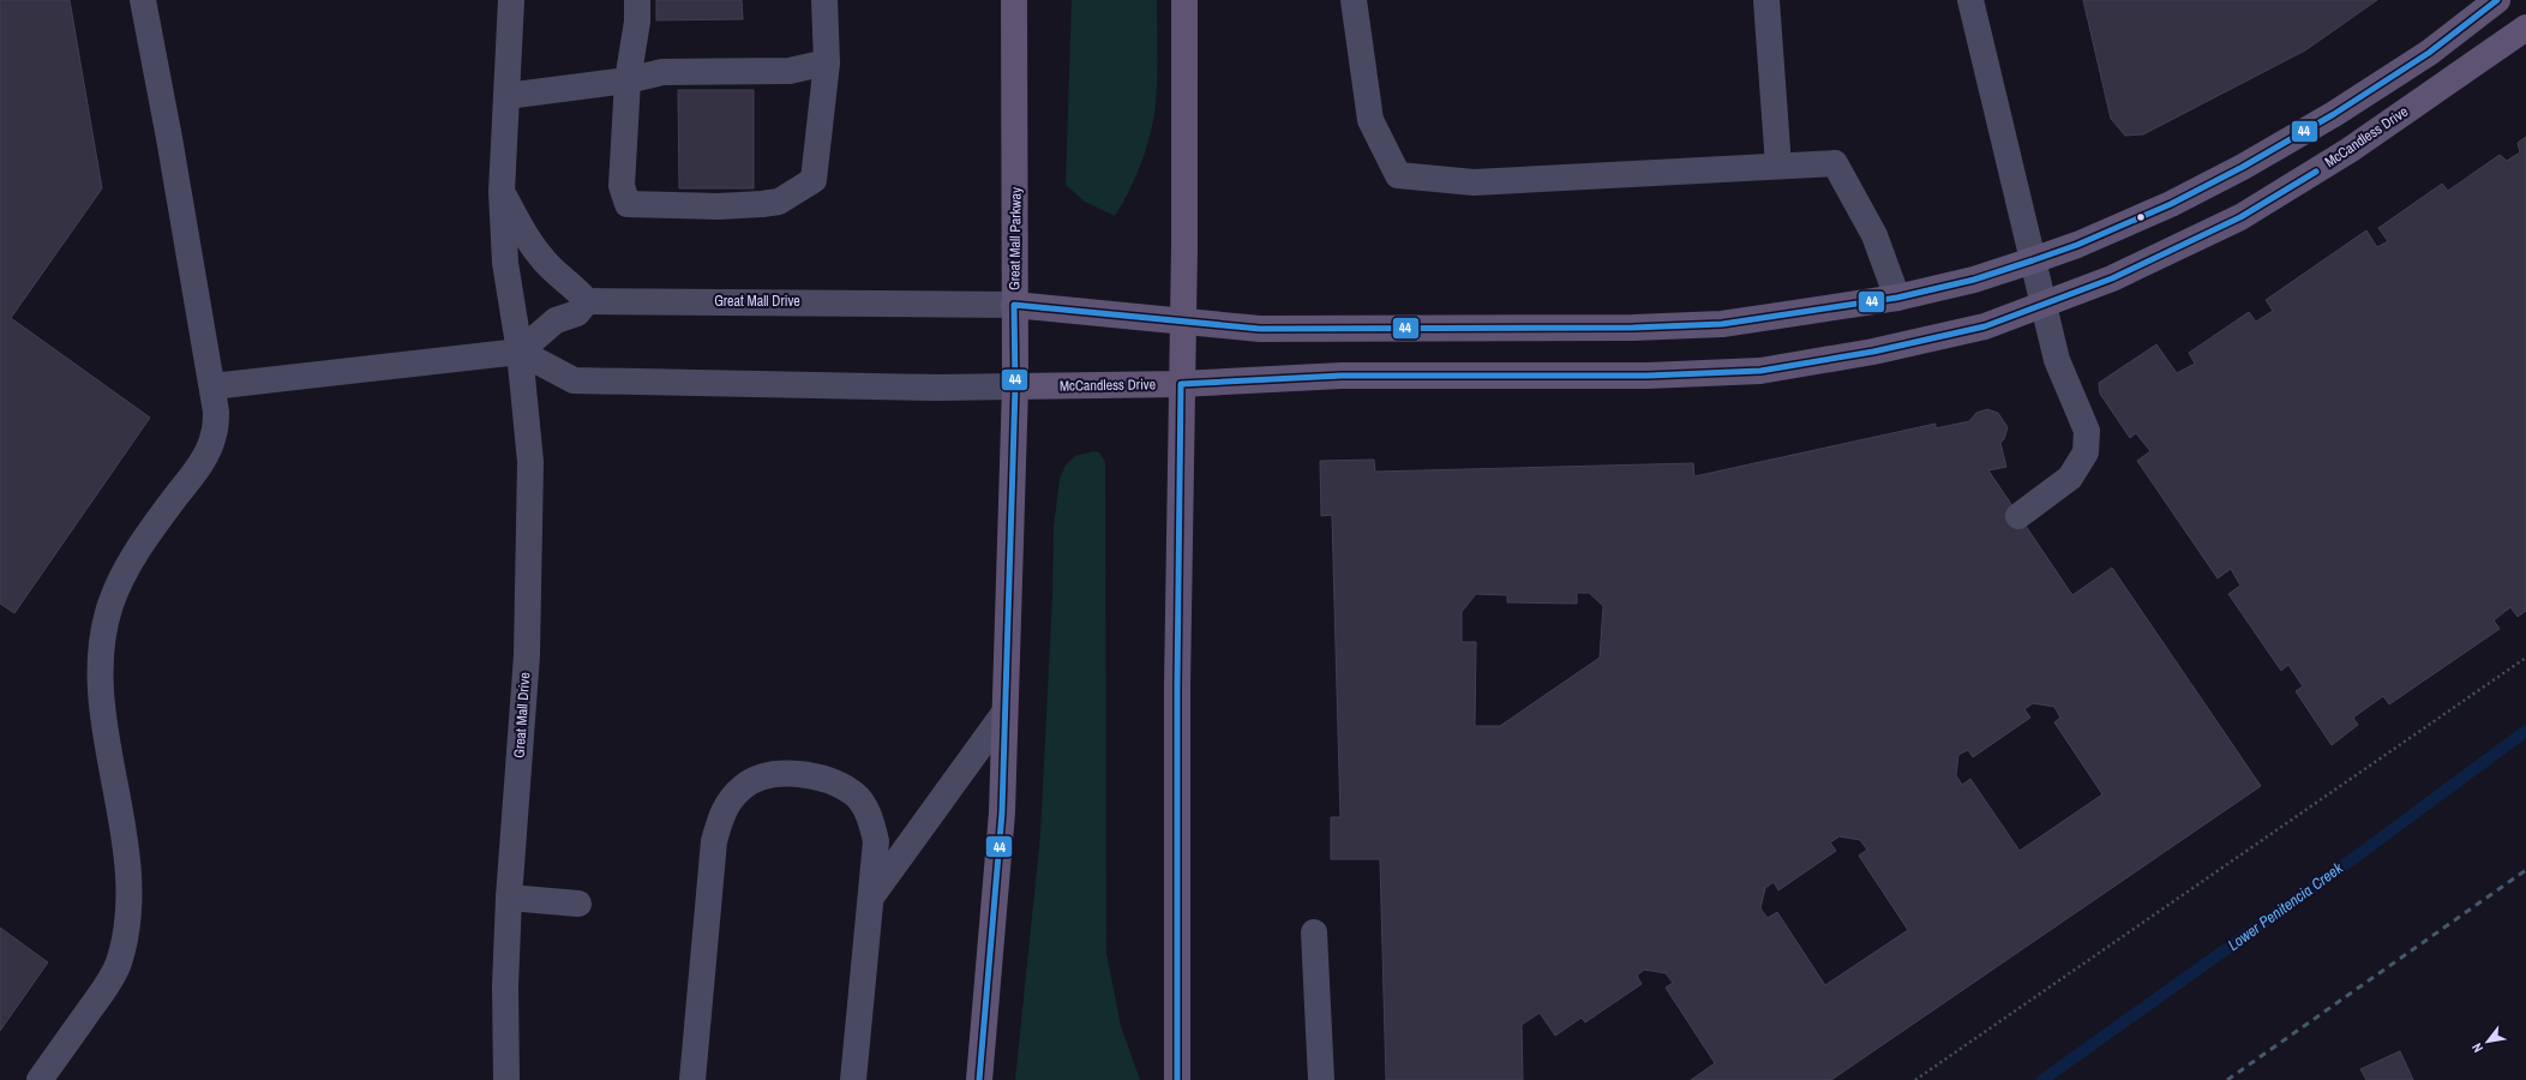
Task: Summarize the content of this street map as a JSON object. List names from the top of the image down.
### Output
{
  "streets": {
    "main road": ["McCandless Drive", "Great Mall Parkway"],
    "street": ["Great Mall Drive"]
  },
  "crossings": [
    ["McCandless Drive", "Great Mall Parkway"],
    ["Great Mall Parkway", "Great Mall Drive"]
  ],
  "water": ["Lower Penitencia Creek"],
  "lines": ["transit line 44"],
  "north": "bottom left"
}
